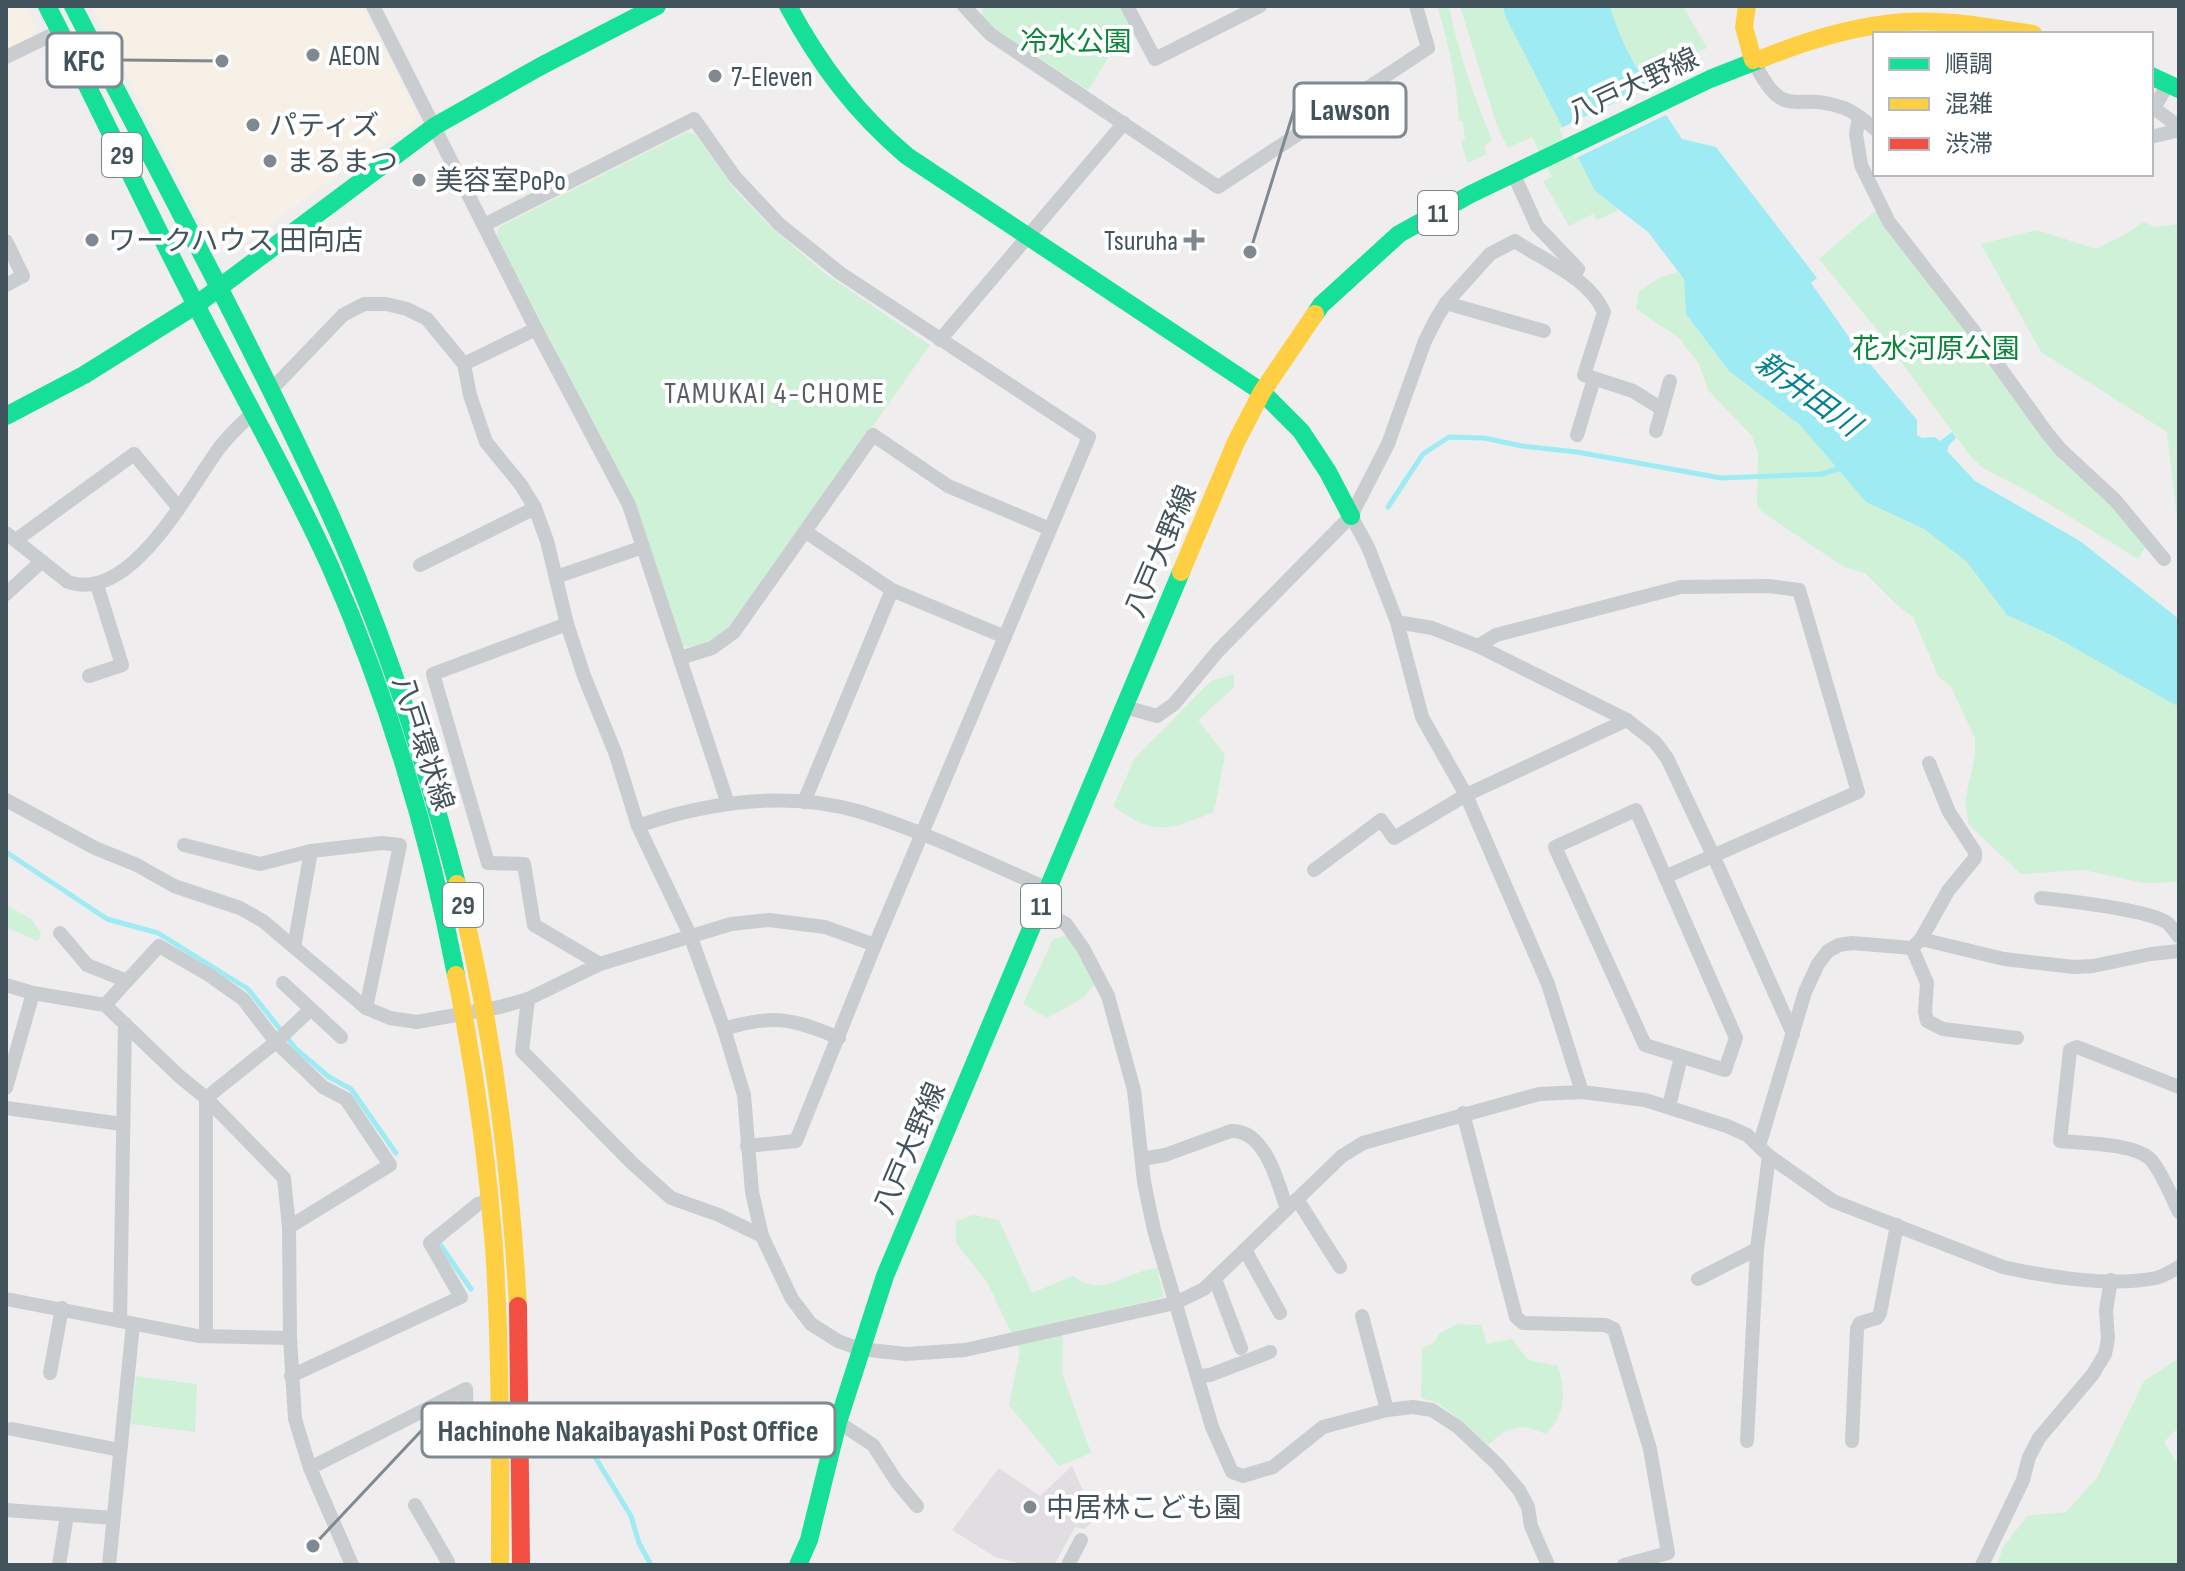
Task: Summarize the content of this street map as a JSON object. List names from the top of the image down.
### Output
{
  "streets": {
    "main road": [
      "八戸大野線",
      "29",
      "11",
      "八戸環状線"
    ]
  },
  "districts": ["TAMUKAI 4-CHOME"],
  "water": ["新井田川"],
  "parks": ["冷水公園", "花水河原公園"],
  "places": {
    "other": [
      "AEON",
      "KFC",
      "7-Eleven",
      "パティズ",
      "まるまつ",
      "美容室PoPo",
      "ワークハウス 田向店",
      "Lawson",
      "中居林こども園",
      "Hachinohe Nakaibayashi Post Office"
    ],
    "health": ["Tsuruha"]
  },
  "legend": ["順調", "混雑", "渋滞"]
}
